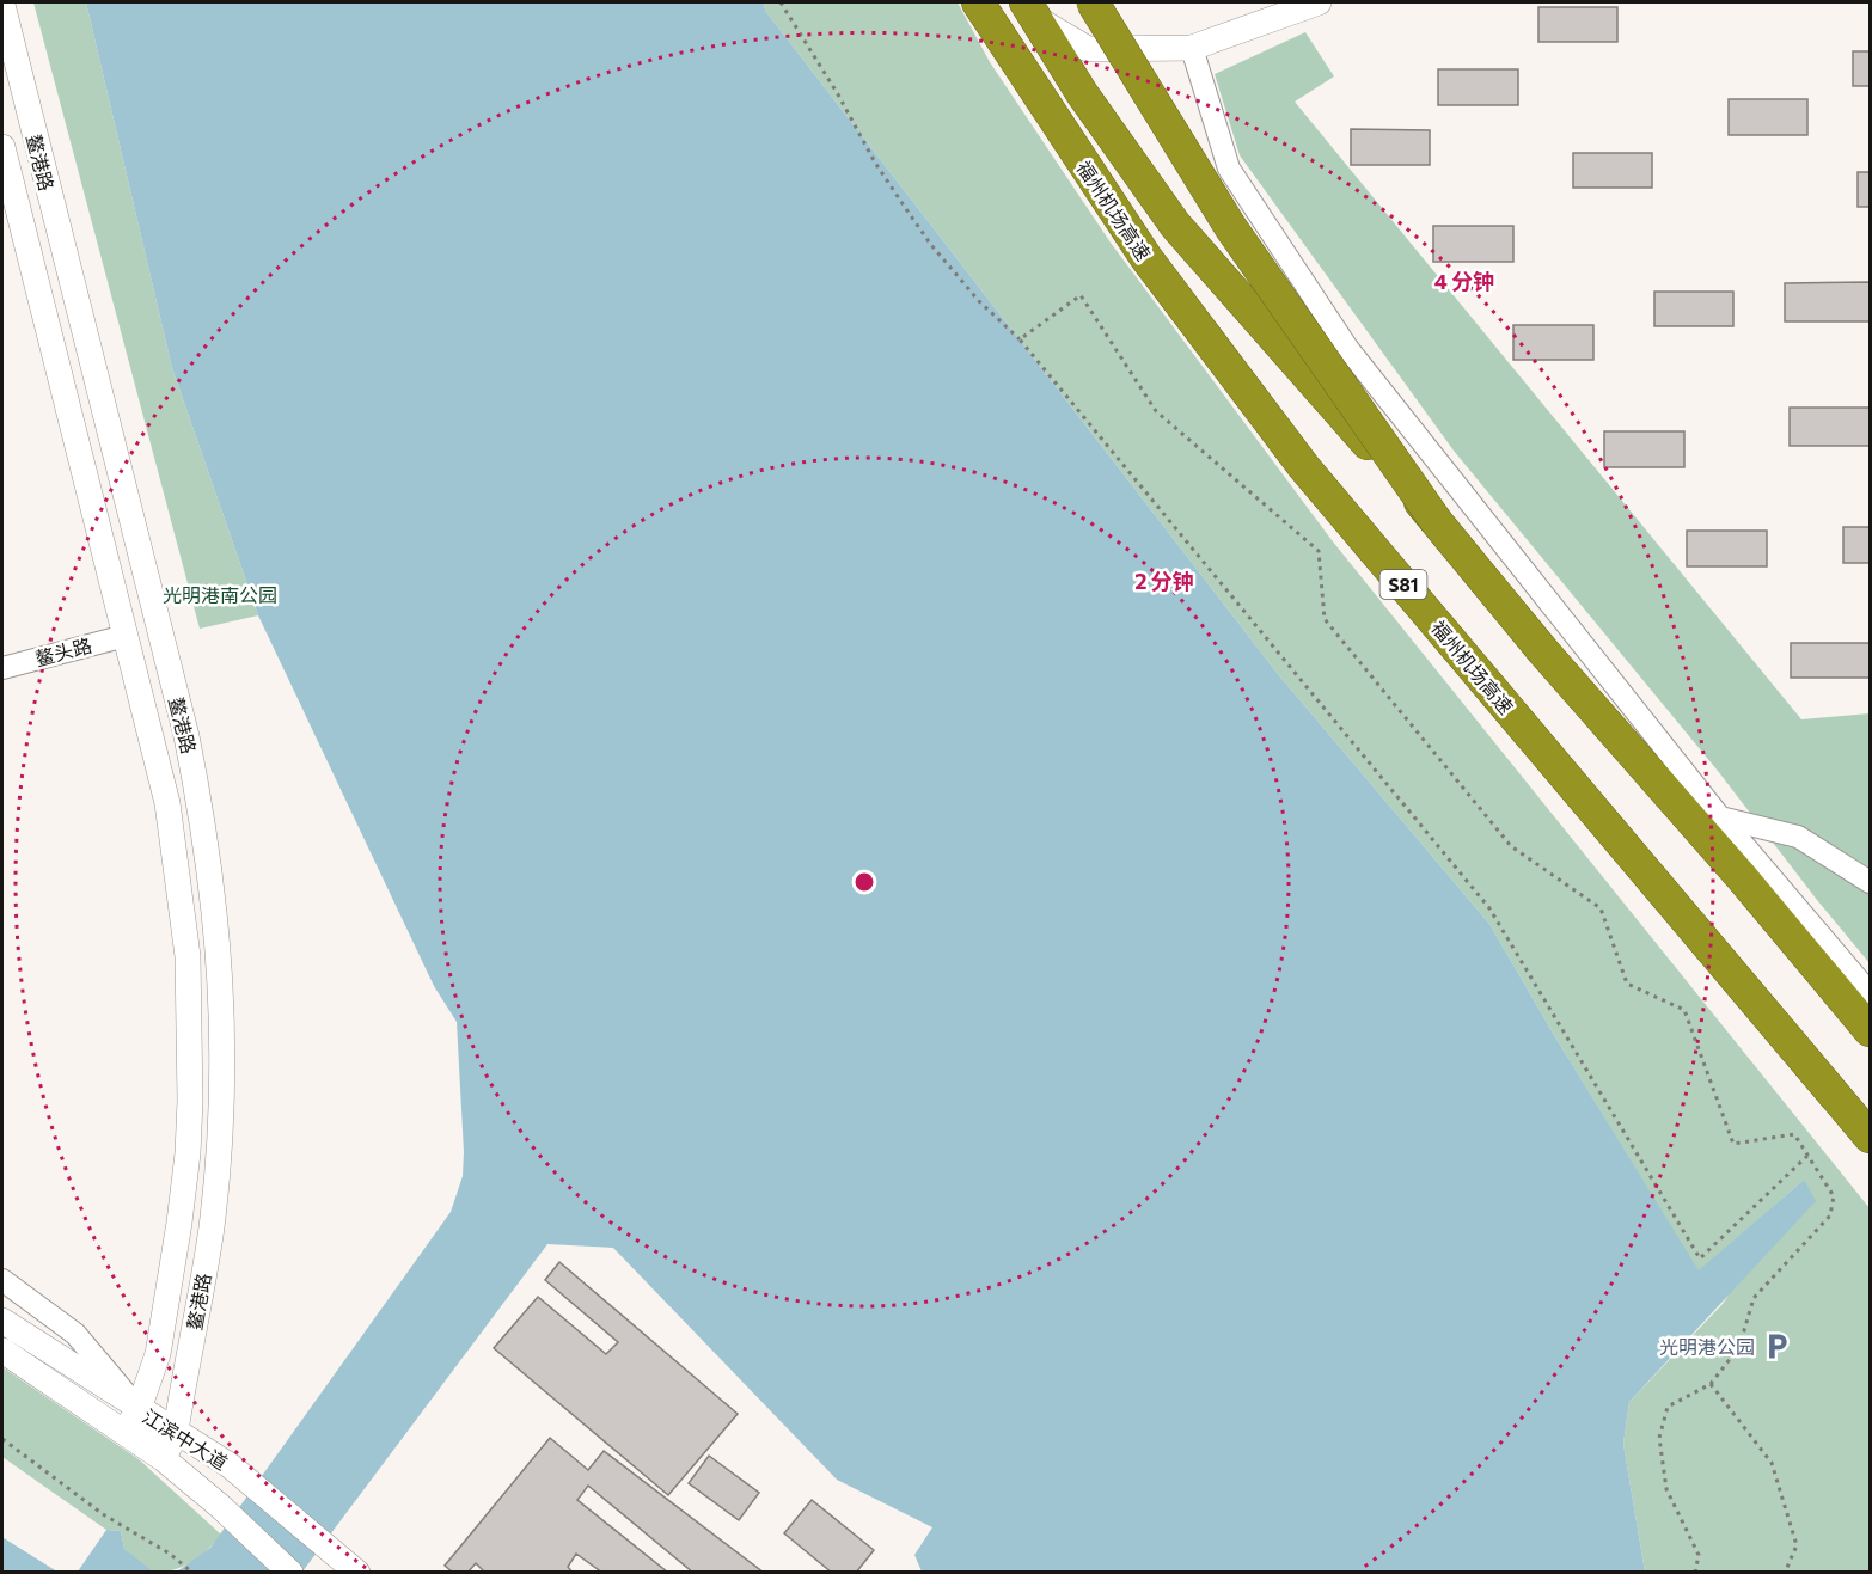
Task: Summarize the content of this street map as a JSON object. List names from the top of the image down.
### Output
{
  "streets": {
    "highway": ["福州机场高速", "S81"],
    "main road": ["鳌港路", "江滨中大道"],
    "street": ["鳌头路"]
  },
  "crossings": [
    ["鳌港路", "鳌头路"],
    ["鳌港路", "江滨中大道"]
  ],
  "parks": ["光明港南公园"],
  "places": {
    "parking": ["光明港公园"]
  },
  "rings": ["4 分钟", "2 分钟"]
}
